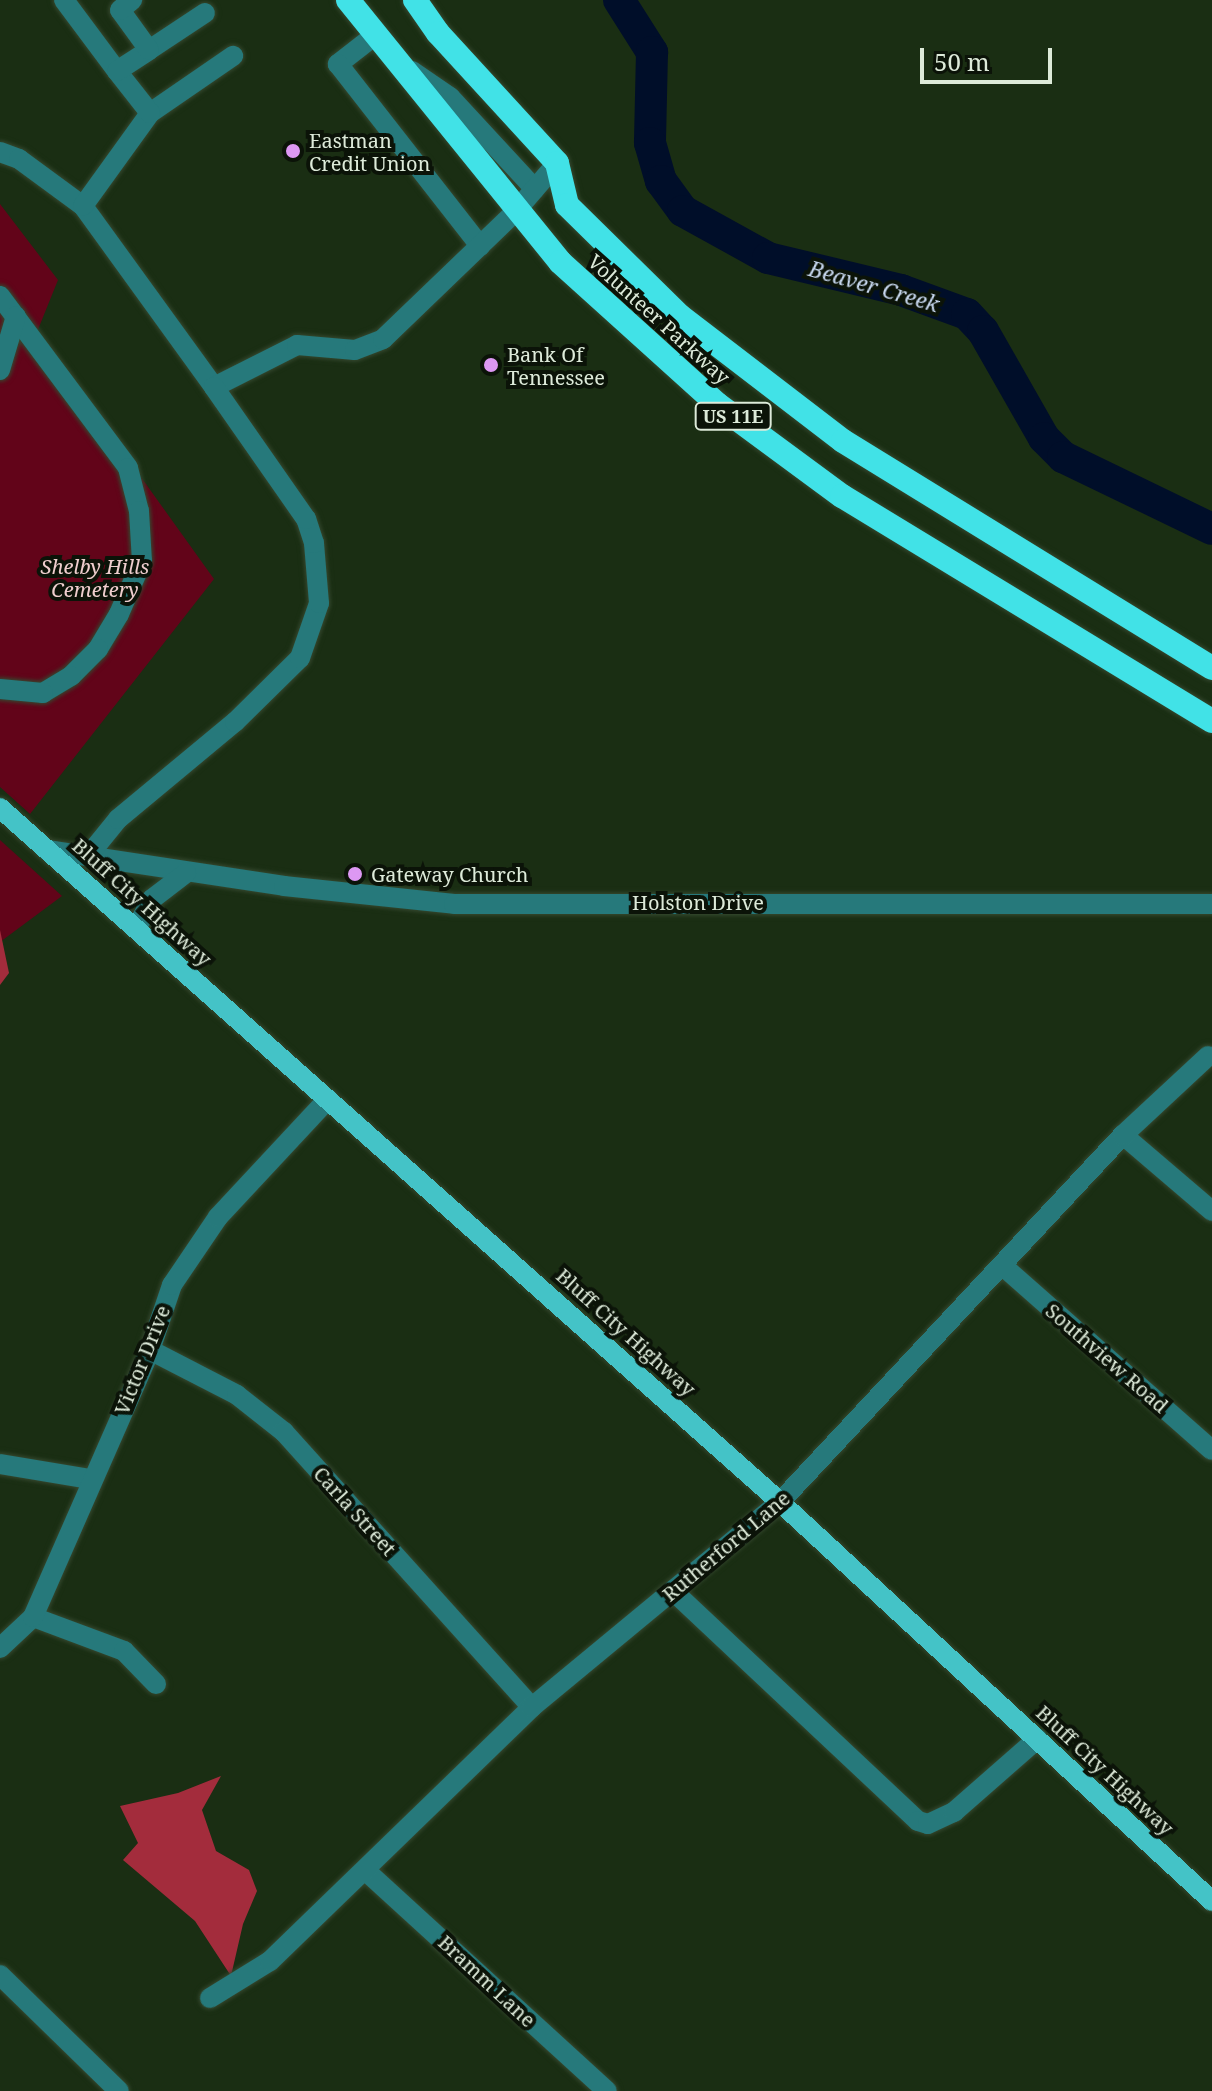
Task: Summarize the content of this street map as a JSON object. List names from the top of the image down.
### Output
{
  "streets": {
    "highway": ["Volunteer Parkway", "US 11E"],
    "main road": ["Bluff City Highway"],
    "street": [
      "Holston Drive",
      "Southview Road",
      "Victor Drive",
      "Carla Street",
      "Rutherford Lane",
      "Bramm Lane"
    ]
  },
  "crossings": [
    ["Bluff City Highway", "Holston Drive"],
    ["Bluff City Highway", "Victor Drive"],
    ["Bluff City Highway", "Rutherford Lane"],
    ["Southview Road", "Rutherford Lane"],
    ["Victor Drive", "Carla Street"],
    ["Carla Street", "Rutherford Lane"],
    ["Rutherford Lane", "Bramm Lane"]
  ],
  "water": ["Beaver Creek"],
  "parks": ["Shelby Hills Cemetery"],
  "places": ["Eastman Credit Union", "Bank Of Tennessee", "Gateway Church"],
  "scale_bar": "50 m"
}
